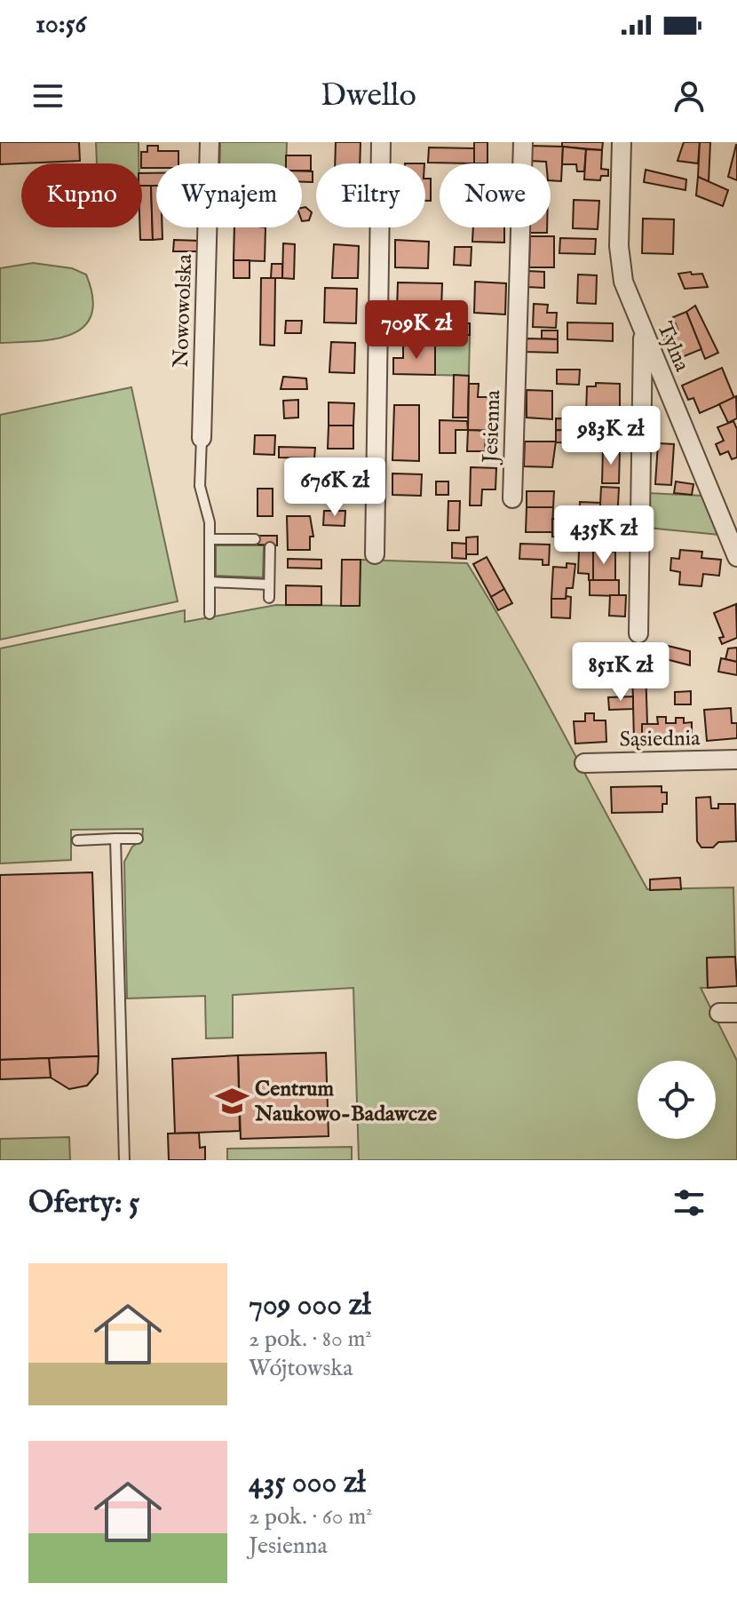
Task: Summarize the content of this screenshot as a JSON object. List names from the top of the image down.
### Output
{
  "streets": {
    "street": [
      "Nowowolska",
      "Tylna",
      "Jesienna",
      "Sąsiednia"
    ]
  },
  "places": {
    "school or university": ["Centrum Naukowo-Badawcze"]
  },
  "page": {
    "status": "10:56",
    "header": "Dwello",
    "chip": [
      "Kupno",
      "Wynajem",
      "Filtry",
      "Nowe"
    ],
    "price": [
      "709K zł",
      "983K zł",
      "676K zł",
      "435K zł",
      "851K zł"
    ],
    "heading": "Oferty: 5",
    "list": [
      {
        "name": "709 000 zł",
        "note": "2 pok. · 80 m² · Wójtowska"
      },
      {
        "name": "435 000 zł",
        "note": "2 pok. · 60 m² · Jesienna"
      }
    ]
  }
}
